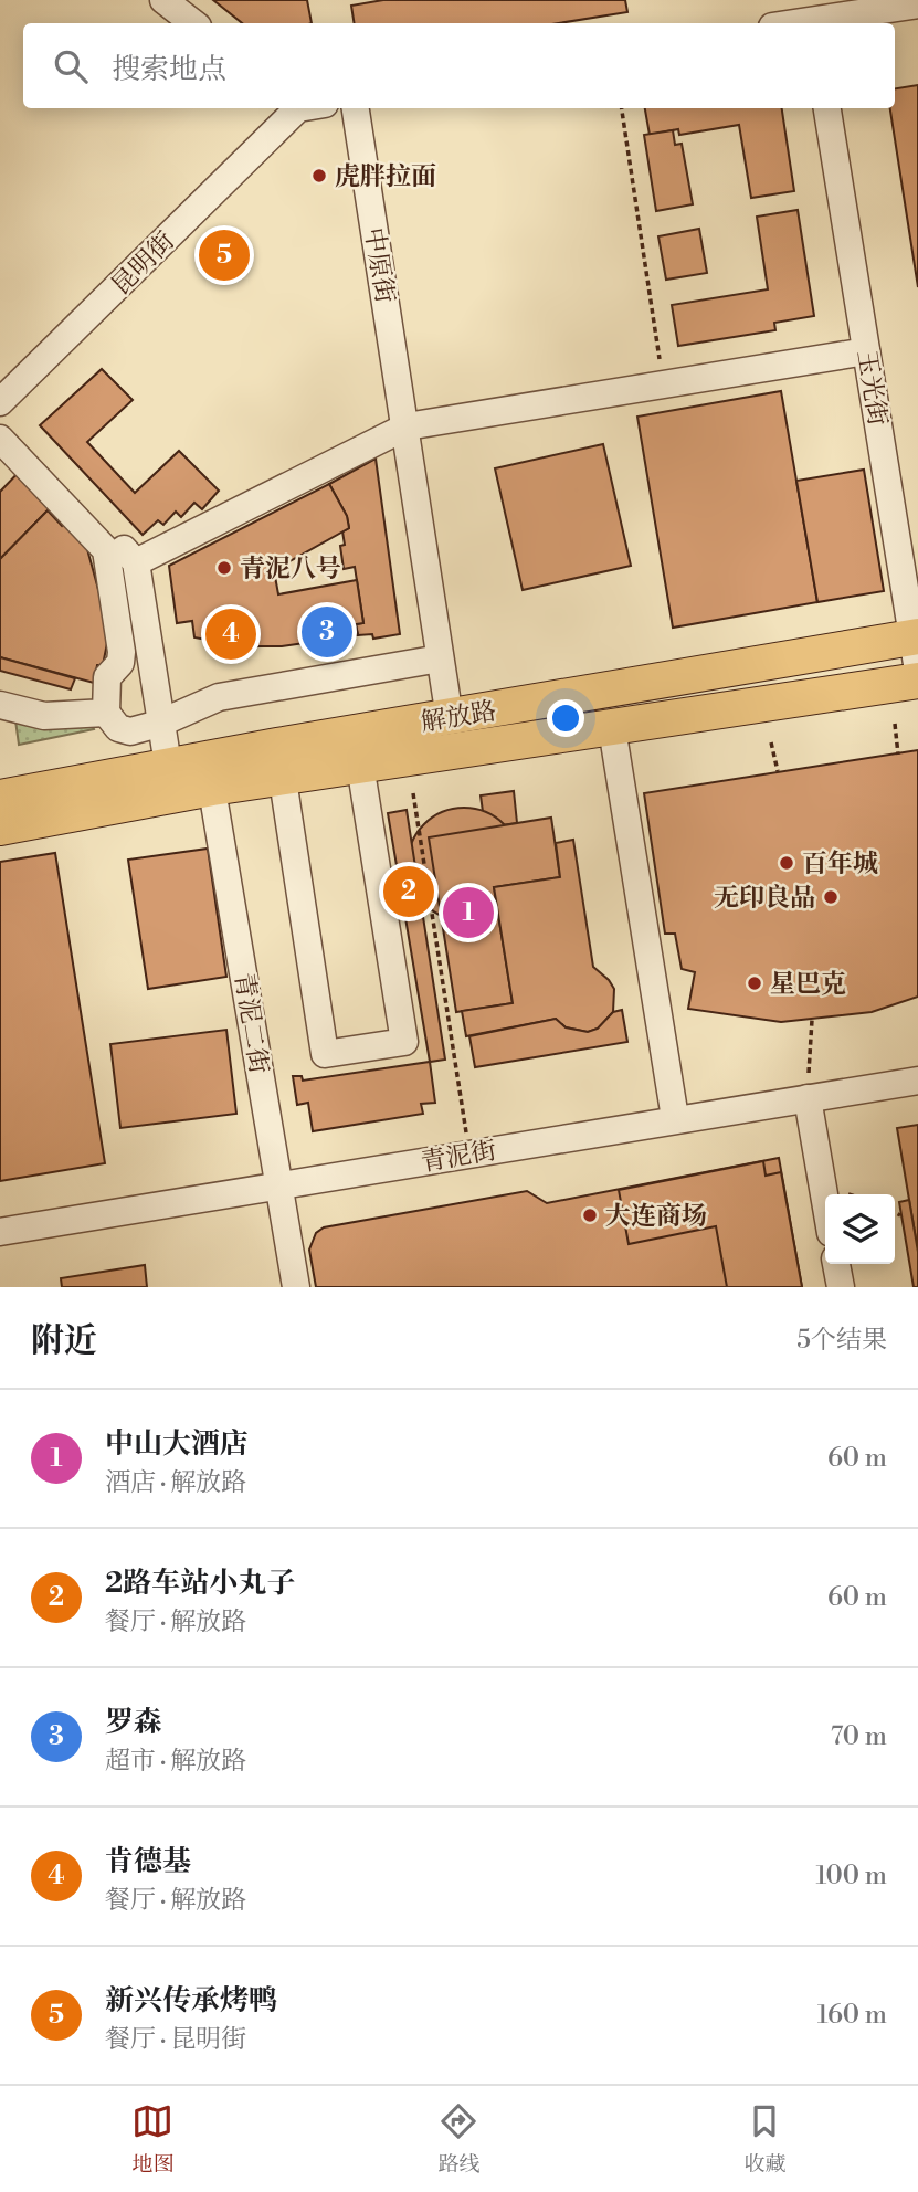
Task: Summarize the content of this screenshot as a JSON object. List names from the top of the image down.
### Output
{
  "streets": {
    "main road": ["解放路"],
    "street": [
      "昆明街",
      "中原街",
      "玉光街",
      "青泥二街",
      "青泥街"
    ]
  },
  "crossings": [
    ["中原街", "解放路"],
    ["玉光街", "解放路"],
    ["解放路", "青泥二街"],
    ["青泥二街", "青泥街"]
  ],
  "places": [
    "虎胖拉面",
    "青泥八号",
    "百年城",
    "无印良品",
    "星巴克",
    "大连商场"
  ],
  "page": {
    "search": "搜索地点",
    "pins": [
      "5",
      "3",
      "4",
      "2",
      "1"
    ],
    "heading": ["附近", "5个结果"],
    "list": [
      {
        "mark": "1",
        "name": "中山大酒店",
        "note": "酒店 · 解放路",
        "value": "60 m"
      },
      {
        "mark": "2",
        "name": "2路车站小丸子",
        "note": "餐厅 · 解放路",
        "value": "60 m"
      },
      {
        "mark": "3",
        "name": "罗森",
        "note": "超市 · 解放路",
        "value": "70 m"
      },
      {
        "mark": "4",
        "name": "肯德基",
        "note": "餐厅 · 解放路",
        "value": "100 m"
      },
      {
        "mark": "5",
        "name": "新兴传承烤鸭",
        "note": "餐厅 · 昆明街",
        "value": "160 m"
      }
    ],
    "nav": ["地图", "路线", "收藏"]
  }
}
